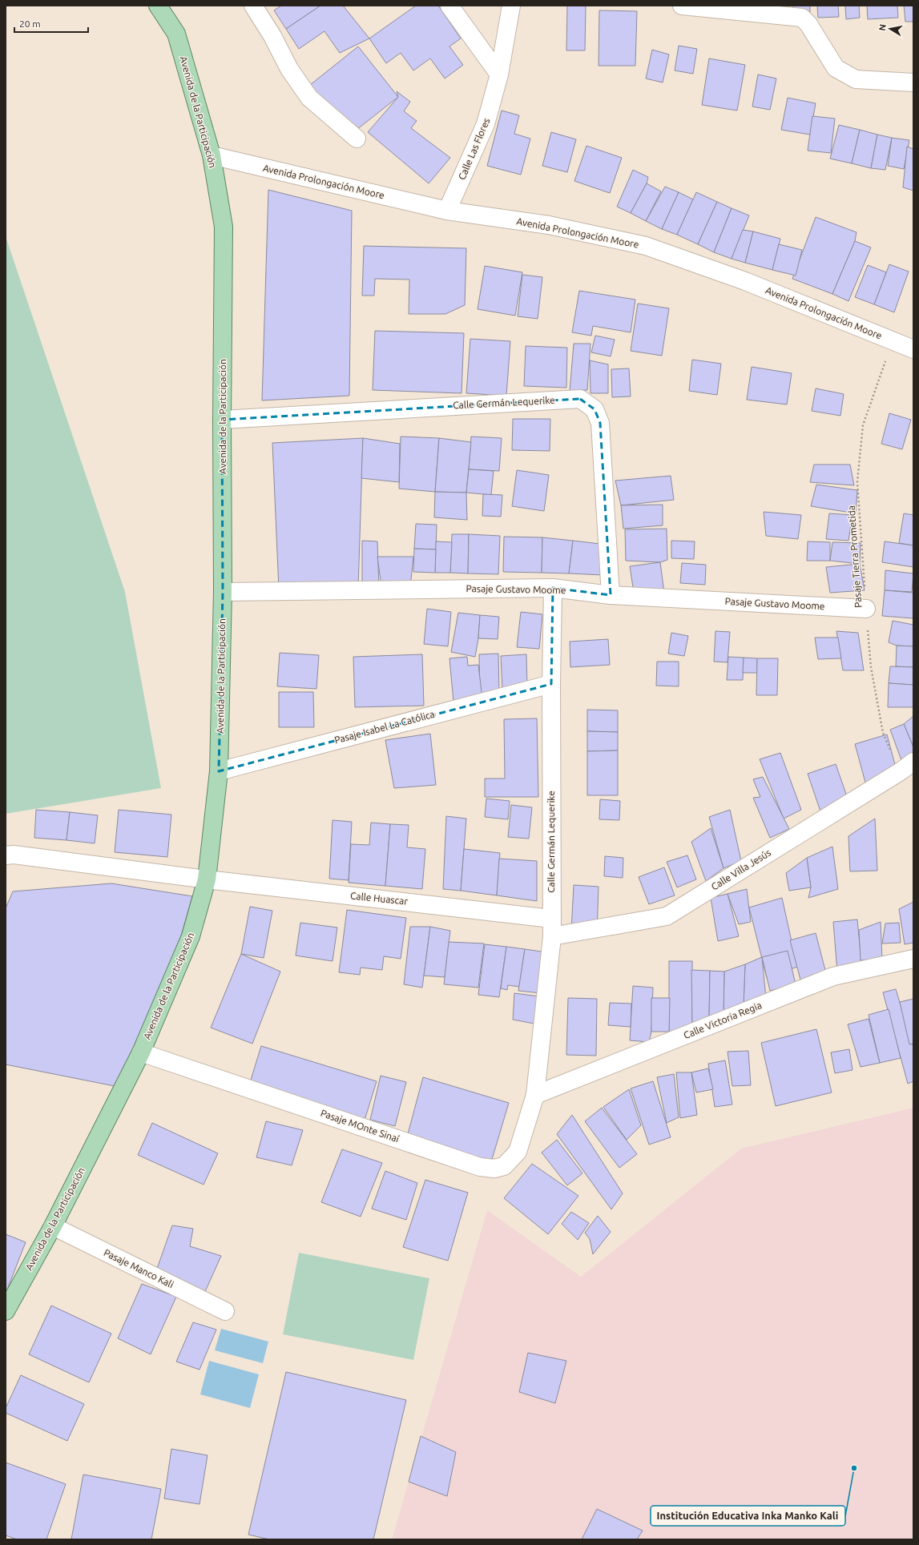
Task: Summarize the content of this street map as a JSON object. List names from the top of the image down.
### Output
{
  "streets": {
    "main road": ["Avenida de la Participación"],
    "street": [
      "Calle Las Flores",
      "Avenida Prolongación Moore",
      "Calle Germán Lequerike",
      "Pasaje Gustavo Moome",
      "Pasaje Isabel La Católica",
      "Calle Villa Jesús",
      "Calle Huascar",
      "Calle Victoria Regia",
      "Pasaje MOnte Sinaí",
      "Pasaje Manco Kali"
    ],
    "path": ["Pasaje Tierra Prometida"]
  },
  "crossings": [
    ["Avenida de la Participación", "Avenida Prolongación Moore"],
    ["Avenida de la Participación", "Calle Germán Lequerike"],
    ["Avenida de la Participación", "Pasaje Gustavo Moome"],
    ["Avenida de la Participación", "Pasaje Isabel La Católica"],
    ["Avenida de la Participación", "Calle Huascar"],
    ["Avenida de la Participación", "Pasaje MOnte Sinaí"],
    ["Avenida de la Participación", "Pasaje Manco Kali"],
    ["Calle Las Flores", "Avenida Prolongación Moore"],
    ["Avenida Prolongación Moore", "Pasaje Tierra Prometida"],
    ["Calle Germán Lequerike", "Pasaje Gustavo Moome"],
    ["Calle Germán Lequerike", "Pasaje Isabel La Católica"],
    ["Calle Germán Lequerike", "Calle Villa Jesús"],
    ["Calle Germán Lequerike", "Calle Huascar"],
    ["Calle Germán Lequerike", "Calle Victoria Regia"],
    ["Calle Germán Lequerike", "Pasaje MOnte Sinaí"],
    ["Pasaje Tierra Prometida", "Pasaje Gustavo Moome"],
    ["Pasaje Tierra Prometida", "Calle Villa Jesús"],
    ["Calle Victoria Regia", "Pasaje MOnte Sinaí"]
  ],
  "places": ["Institución Educativa Inka Manko Kali"],
  "scale_bar": "20 m",
  "north": "left"
}
